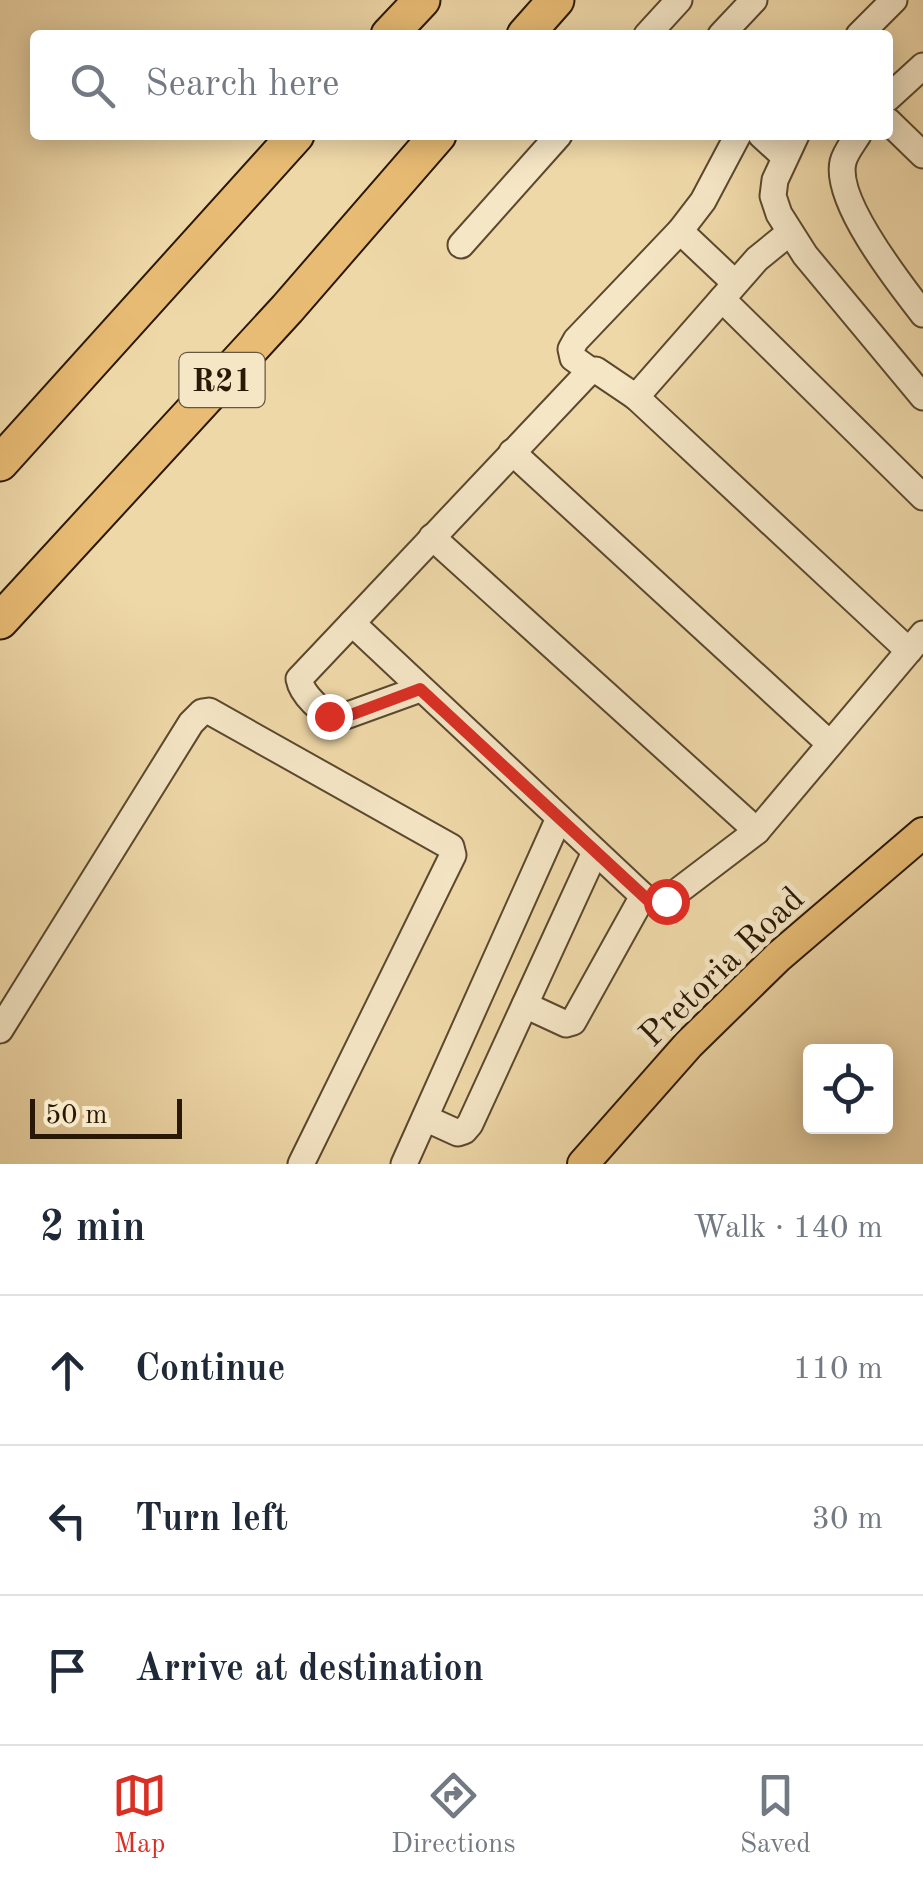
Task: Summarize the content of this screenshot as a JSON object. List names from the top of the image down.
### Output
{
  "streets": {
    "highway": ["R21"],
    "main road": ["Pretoria Road"]
  },
  "scale_bar": "50 m",
  "page": {
    "search": "Search here",
    "scale": "50 m",
    "heading": ["2 min", "Walk · 140 m"],
    "list": [
      ["Continue", "110 m"],
      ["Turn left", "30 m"],
      "Arrive at destination"
    ],
    "nav": ["Map", "Directions", "Saved"]
  }
}
